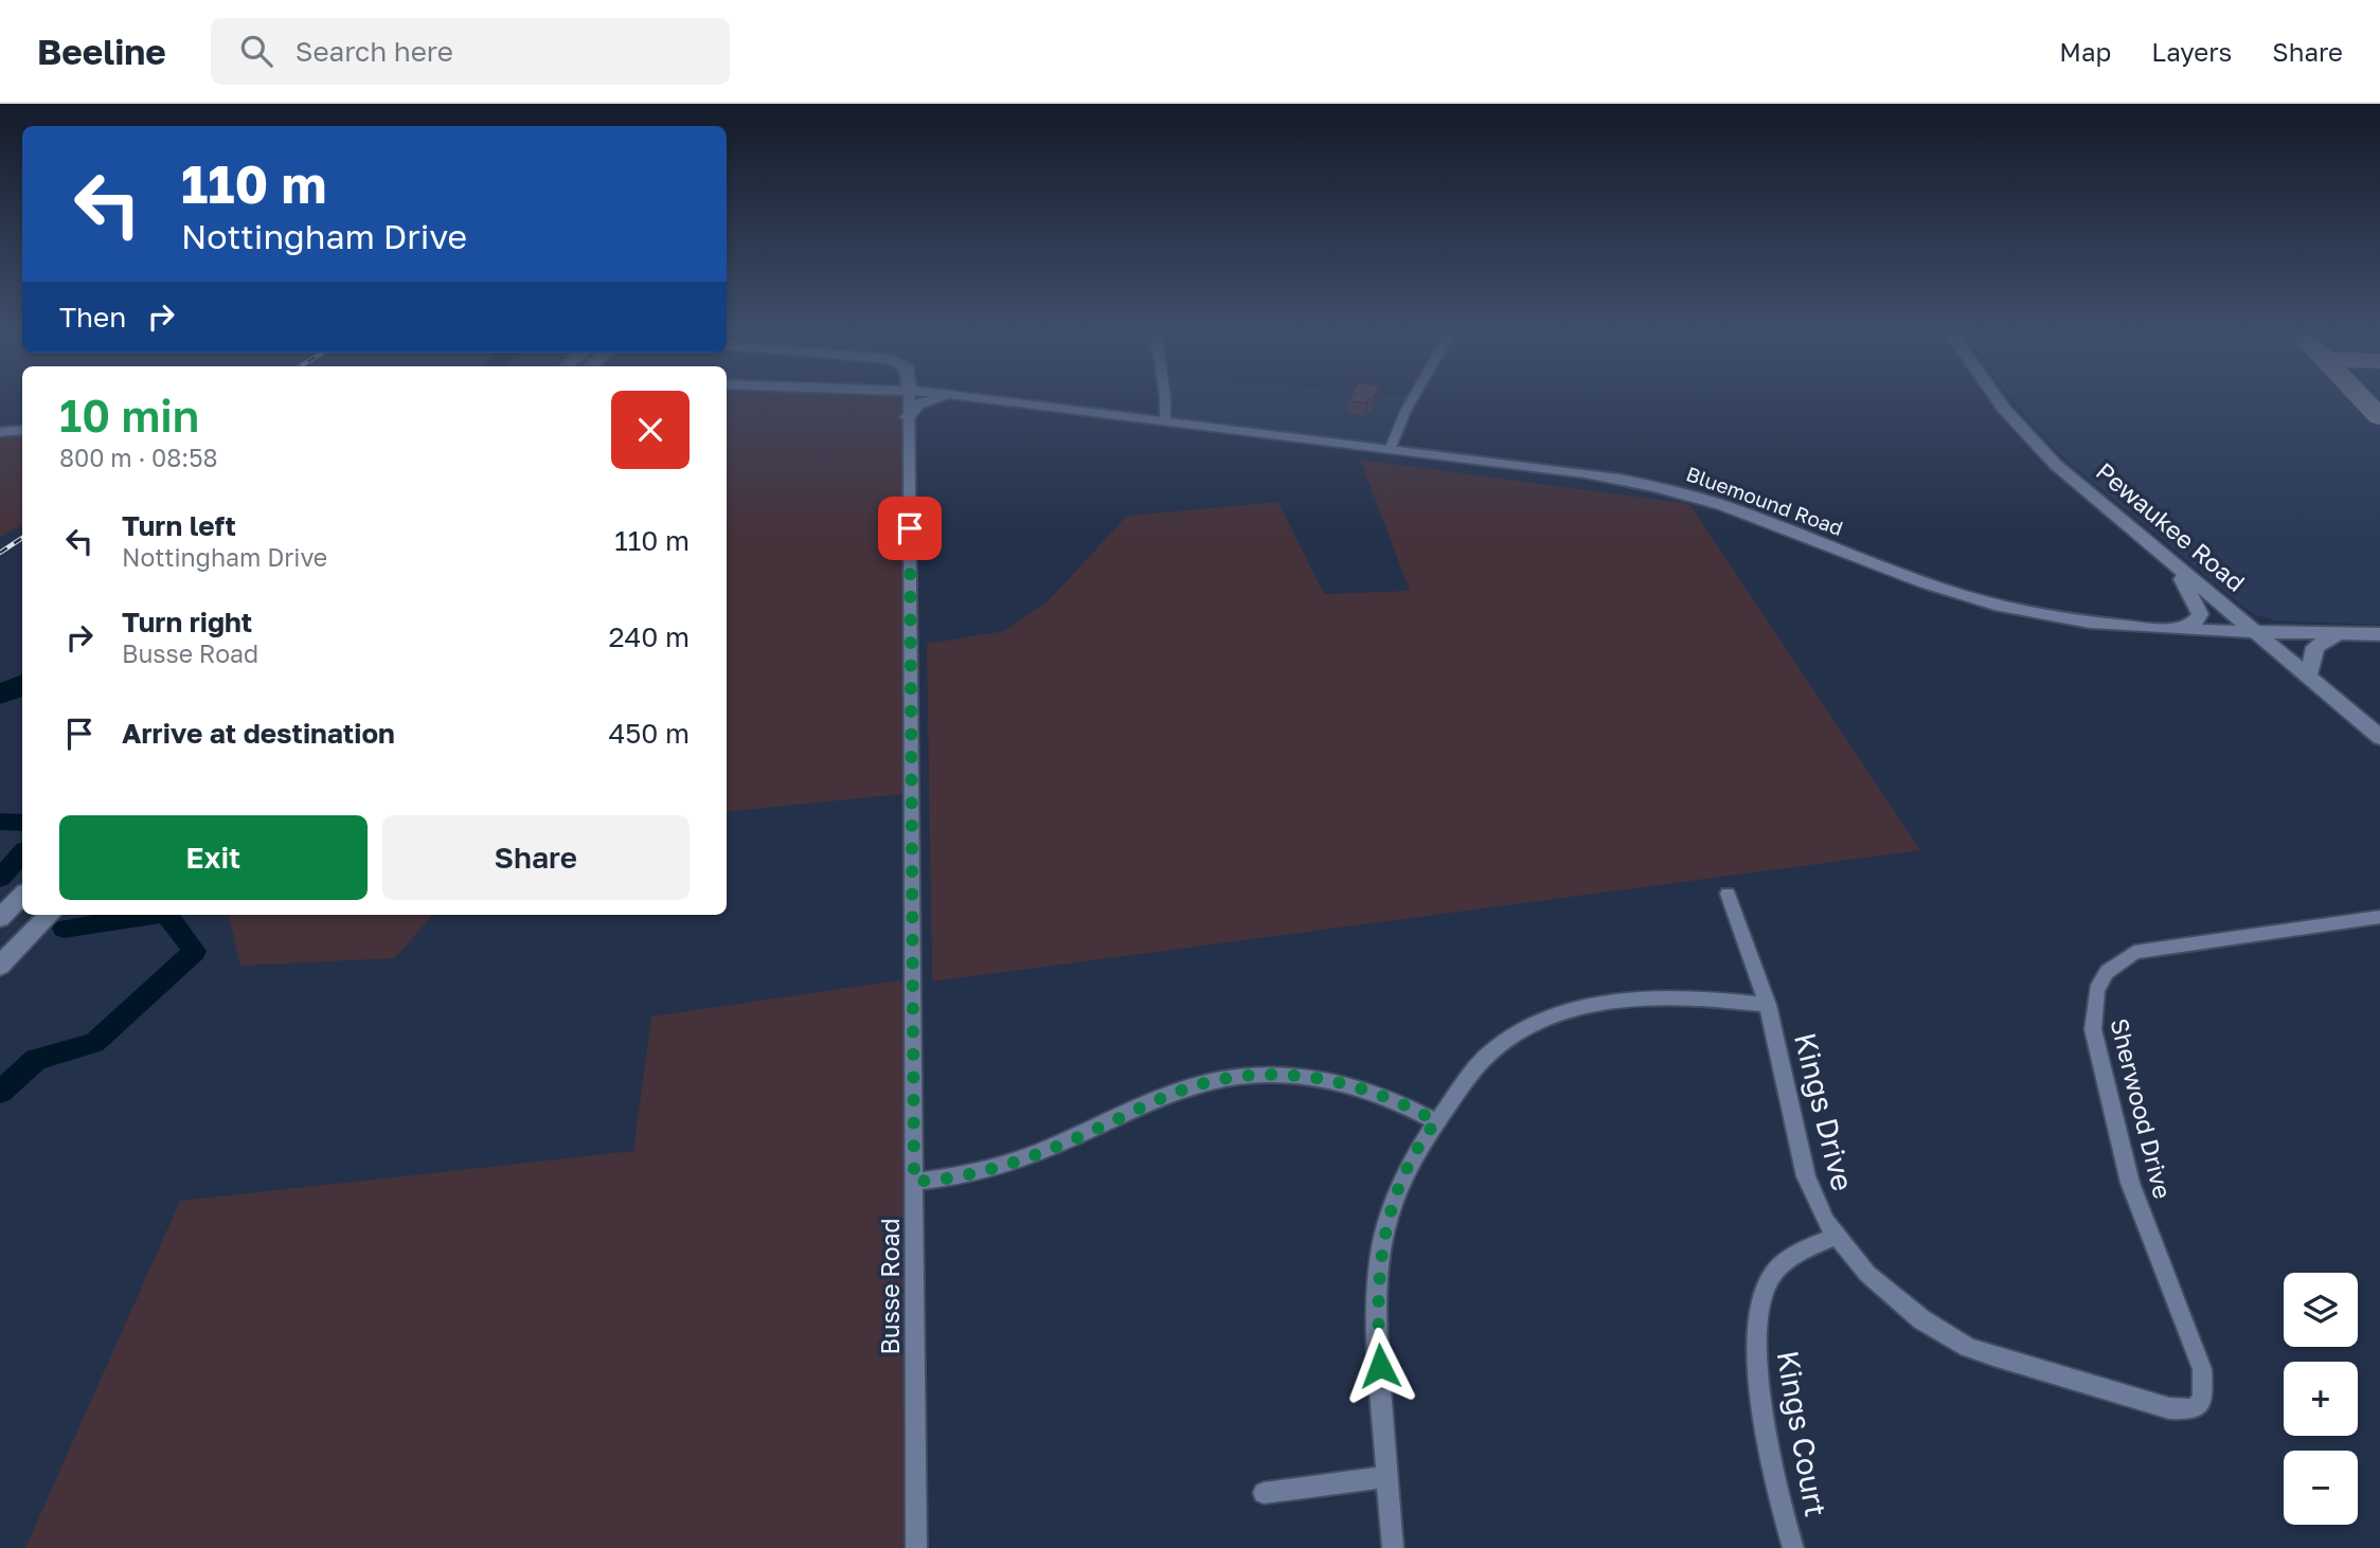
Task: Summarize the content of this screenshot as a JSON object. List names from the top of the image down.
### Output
{
  "streets": {
    "main road": ["Bluemound Road", "Pewaukee Road"],
    "street": [
      "Sherwood Drive",
      "Kings Drive",
      "Busse Road",
      "Kings Court"
    ]
  },
  "crossings": [
    ["Bluemound Road", "Pewaukee Road"],
    ["Sherwood Drive", "Kings Drive"],
    ["Kings Drive", "Kings Court"]
  ],
  "page": {
    "header": "Beeline",
    "search": "Search here",
    "nav": ["Map", "Layers", "Share"],
    "turn": ["110 m", "Nottingham Drive"],
    "then": "Then",
    "heading": ["10 min", "800 m · 08:58"],
    "list": [
      {
        "name": "Turn left",
        "note": "Nottingham Drive",
        "value": "110 m"
      },
      {
        "name": "Turn right",
        "note": "Busse Road",
        "value": "240 m"
      },
      {
        "name": "Arrive at destination",
        "value": "450 m"
      }
    ],
    "buttons": ["Exit", "Share"],
    "map_buttons": ["+", "−"]
  }
}
